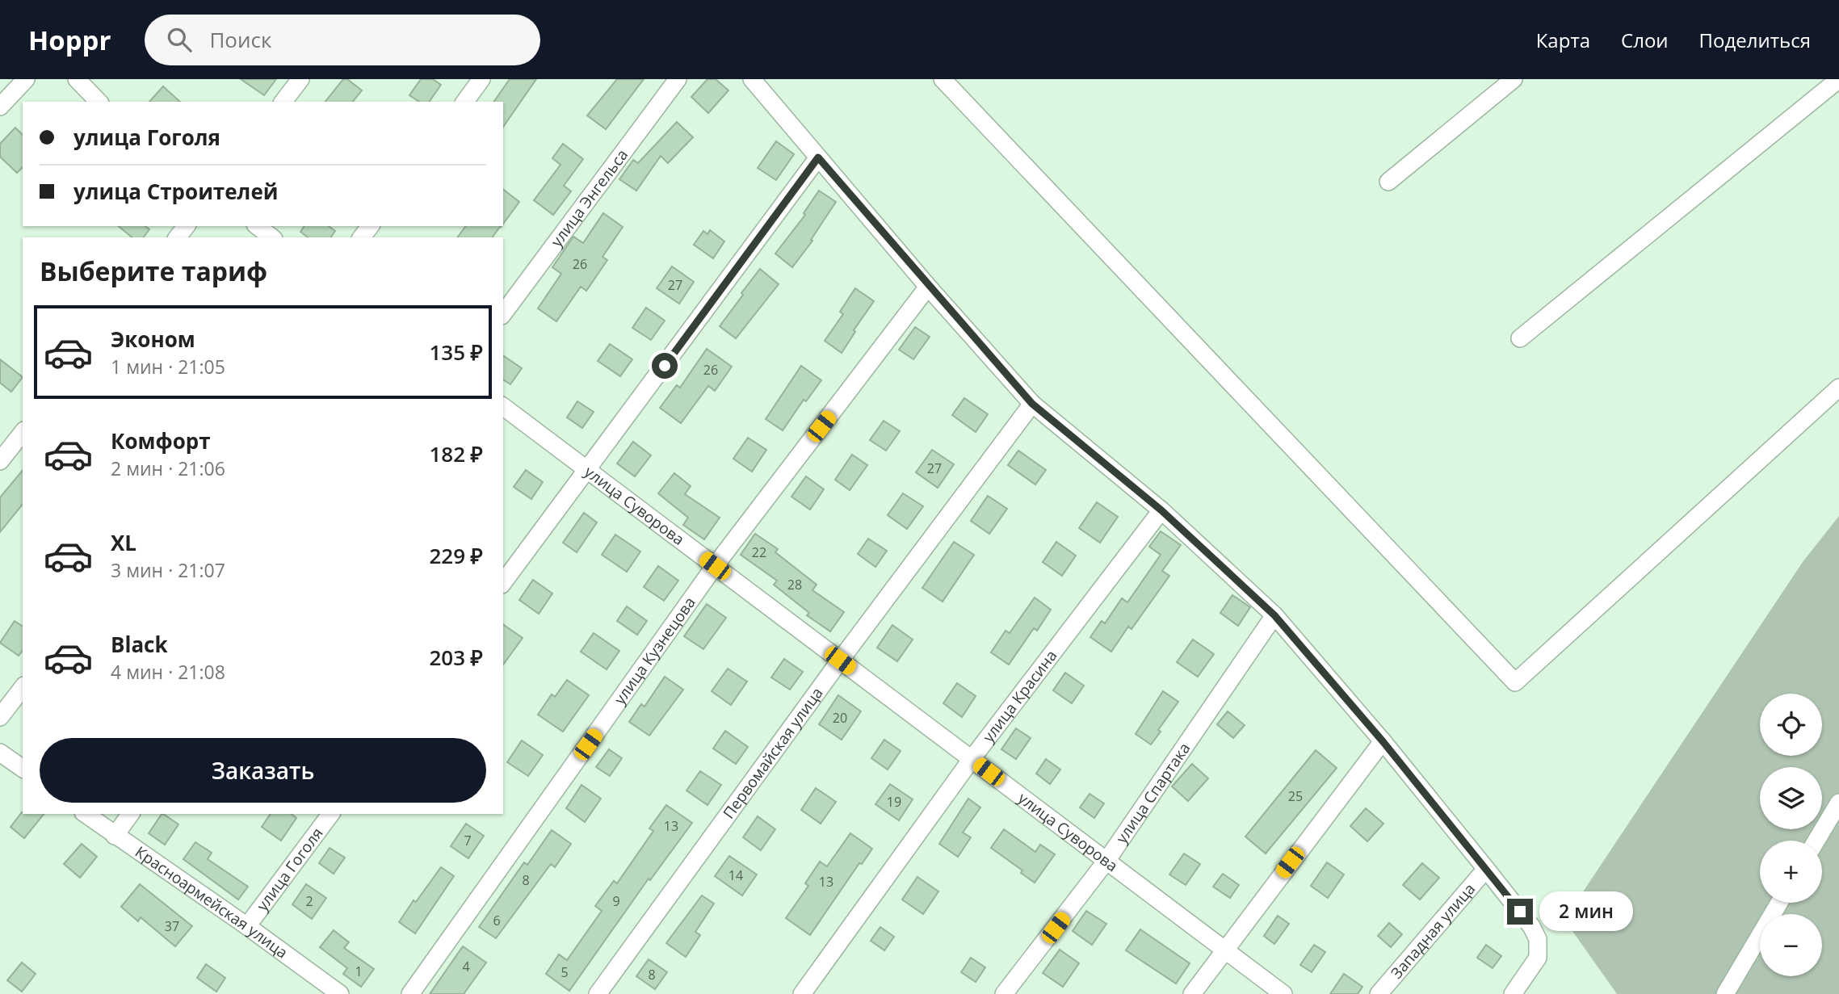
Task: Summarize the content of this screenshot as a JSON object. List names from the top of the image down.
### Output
{
  "streets": {
    "street": [
      "улица Энгельса",
      "улица Суворова",
      "улица Кузнецова",
      "улица Красина",
      "Первомайская улица",
      "улица Спартака",
      "улица Гоголя",
      "Красноармейская улица",
      "Западная улица"
    ]
  },
  "crossings": [
    ["улица Суворова", "улица Кузнецова"],
    ["улица Суворова", "улица Красина"],
    ["улица Суворова", "Первомайская улица"],
    ["улица Суворова", "улица Спартака"],
    ["улица Гоголя", "Красноармейская улица"]
  ],
  "house_numbers": [
    "26",
    "27",
    "26",
    "27",
    "22",
    "28",
    "20",
    "25",
    "19",
    "13",
    "7",
    "14",
    "8",
    "13",
    "2",
    "9",
    "6",
    "37",
    "4",
    "1",
    "5",
    "8"
  ],
  "page": {
    "header": "Hoppr",
    "search": "Поиск",
    "nav": ["Карта", "Слои", "Поделиться"],
    "banner": ["улица Гоголя", "улица Строителей"],
    "heading": "Выберите тариф",
    "list": [
      {
        "name": "Эконом",
        "note": "1 мин · 21:05",
        "value": "135 ₽"
      },
      {
        "name": "Комфорт",
        "note": "2 мин · 21:06",
        "value": "182 ₽"
      },
      {
        "name": "XL",
        "note": "3 мин · 21:07",
        "value": "229 ₽"
      },
      {
        "name": "Black",
        "note": "4 мин · 21:08",
        "value": "203 ₽"
      }
    ],
    "map_buttons": ["+", "−"],
    "buttons": "Заказать",
    "bubble": "2 мин"
  }
}
